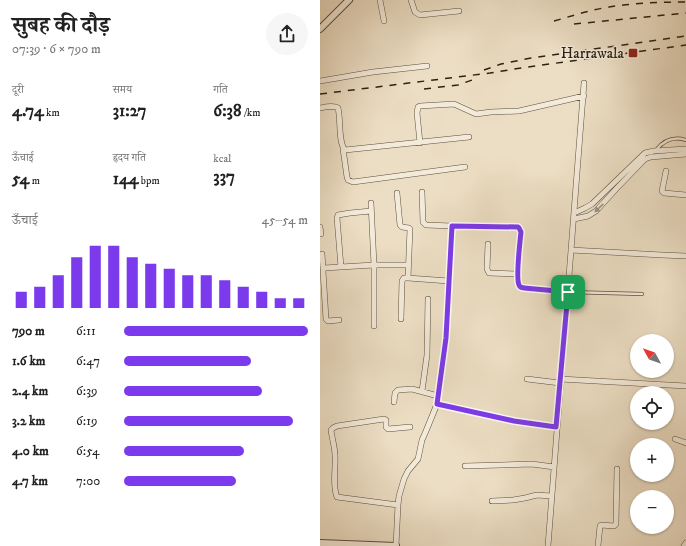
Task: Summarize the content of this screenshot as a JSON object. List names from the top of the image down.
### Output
{
  "places": {
    "transit": ["Harrawala"]
  },
  "north": "top left",
  "page": {
    "heading": ["सुबह की दौड़", "07:39 · 6 × 790 m"],
    "stats": [
      ["दूरी", "4.74 km"],
      ["समय", "31:27"],
      ["गति", "6:38 /km"],
      ["ऊँचाई", "54 m"],
      ["हृदय गति", "144 bpm"],
      ["kcal", "337"]
    ],
    "chart": ["ऊँचाई", "45–54 m"],
    "list": [
      {
        "name": "790 m",
        "note": "6:11"
      },
      {
        "name": "1.6 km",
        "note": "6:47"
      },
      {
        "name": "2.4 km",
        "note": "6:39"
      },
      {
        "name": "3.2 km",
        "note": "6:19"
      },
      {
        "name": "4.0 km",
        "note": "6:54"
      },
      {
        "name": "4.7 km",
        "note": "7:00"
      }
    ],
    "map_buttons": ["+", "−"]
  }
}
